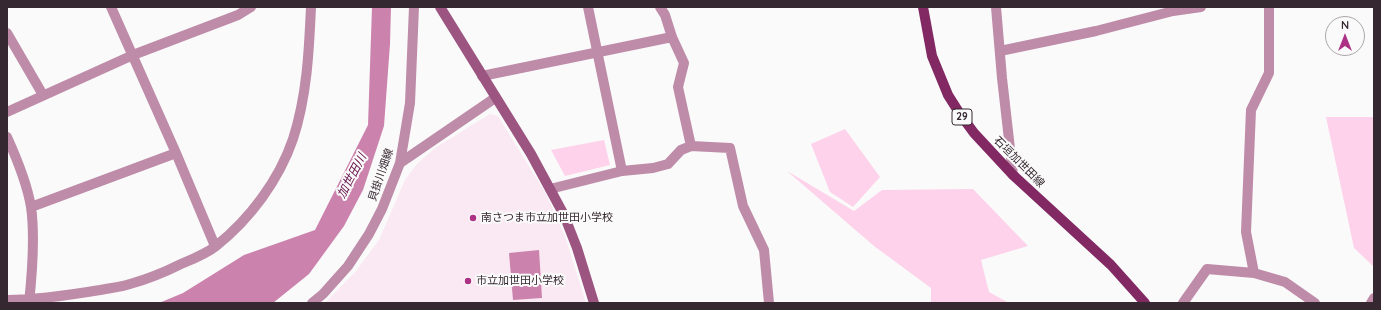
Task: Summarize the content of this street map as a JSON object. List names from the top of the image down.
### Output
{
  "streets": {
    "main road": ["29", "石垣加世田線"],
    "street": ["貝掛川畑線"]
  },
  "water": ["加世田川"],
  "places": ["南さつま市立加世田小学校", "市立加世田小学校"],
  "north": "top"
}
